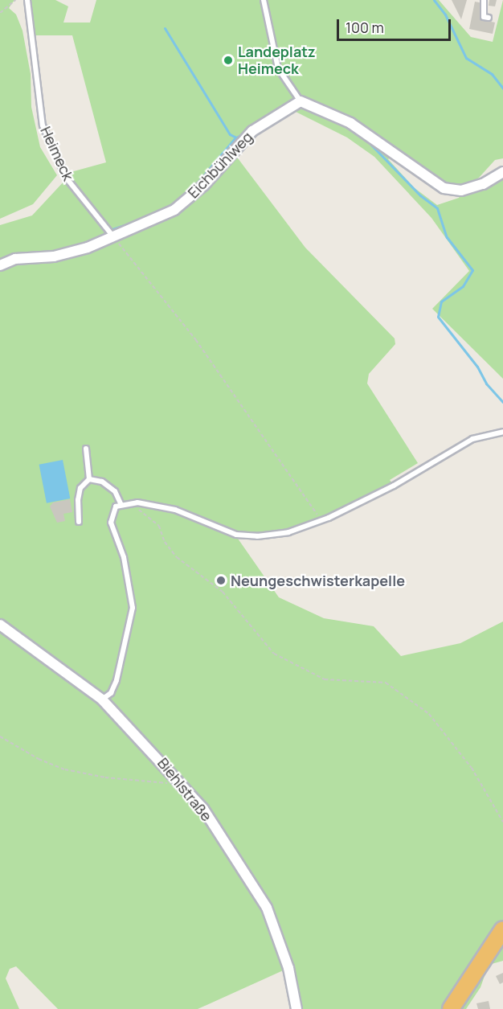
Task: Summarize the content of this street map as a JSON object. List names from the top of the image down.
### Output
{
  "streets": {
    "street": ["Eichbühlweg", "Biehlstraße"],
    "lane": ["Heimeck"]
  },
  "crossings": [
    ["Heimeck", "Eichbühlweg"]
  ],
  "places": ["Landeplatz Heimeck", "Neungeschwisterkapelle"],
  "scale_bar": "100 m"
}
